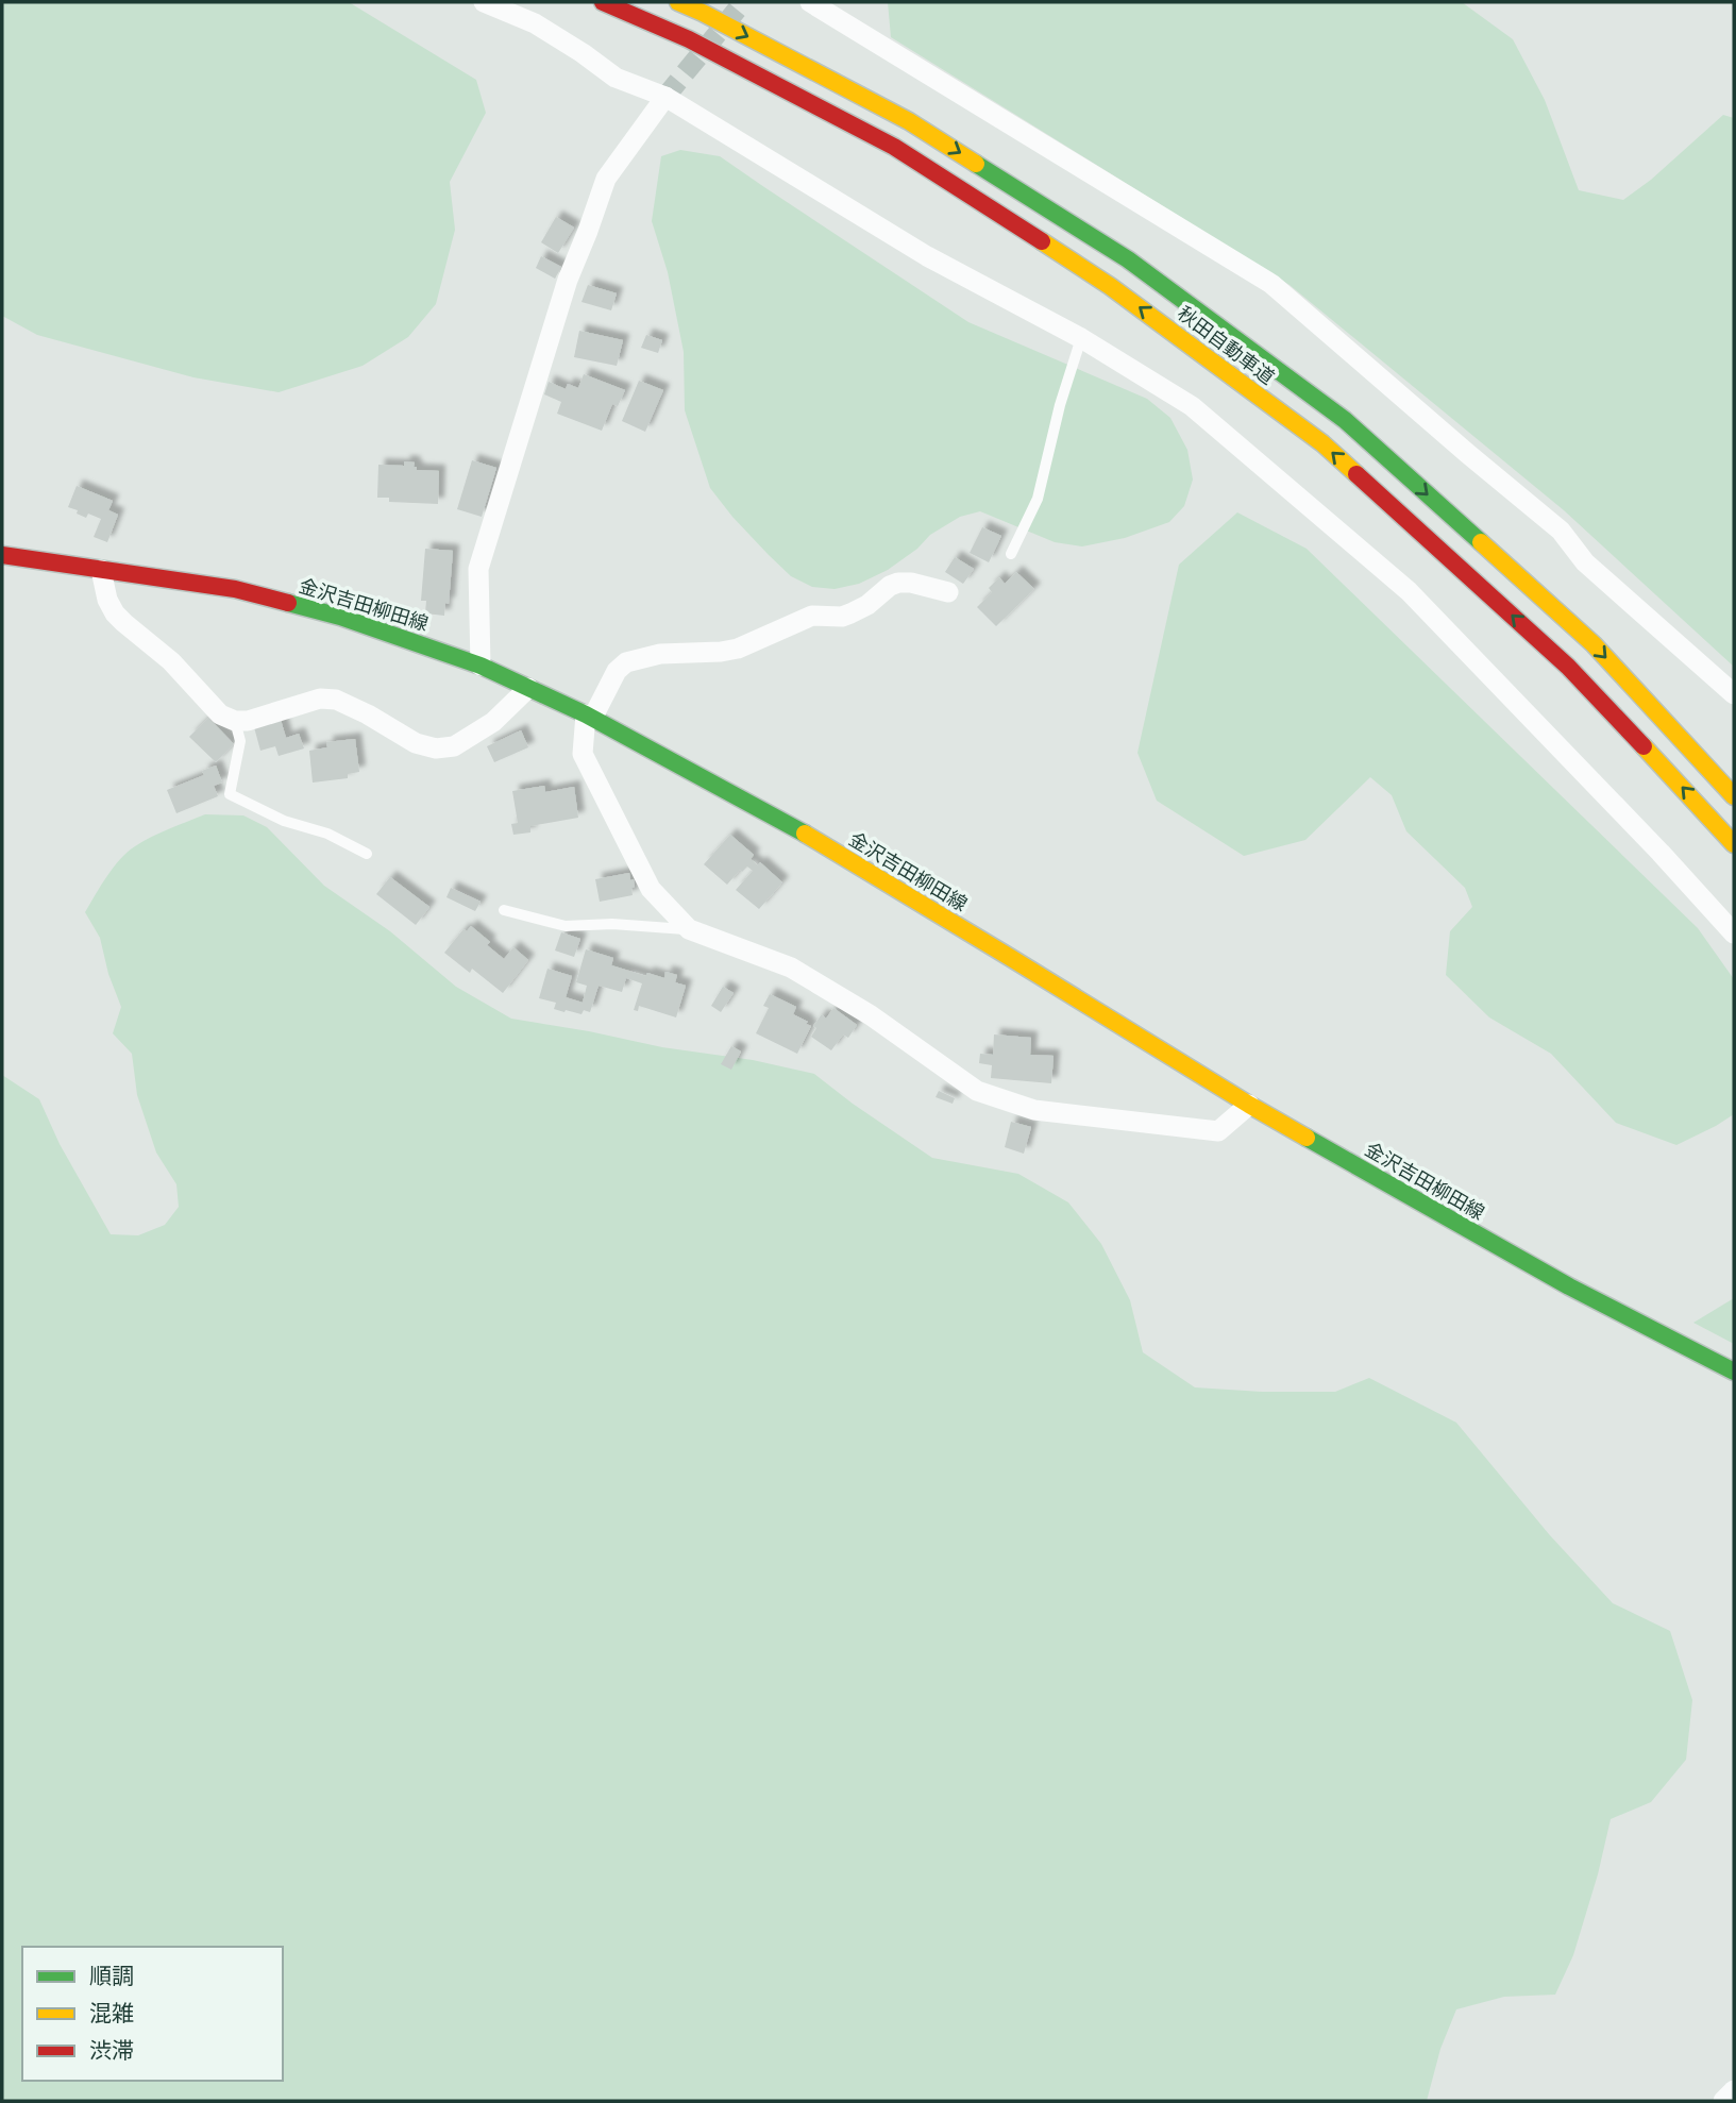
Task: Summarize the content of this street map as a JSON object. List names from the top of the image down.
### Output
{
  "streets": {
    "main road": ["秋田自動車道", "金沢吉田柳田線"]
  },
  "legend": ["順調", "混雑", "渋滞"]
}
